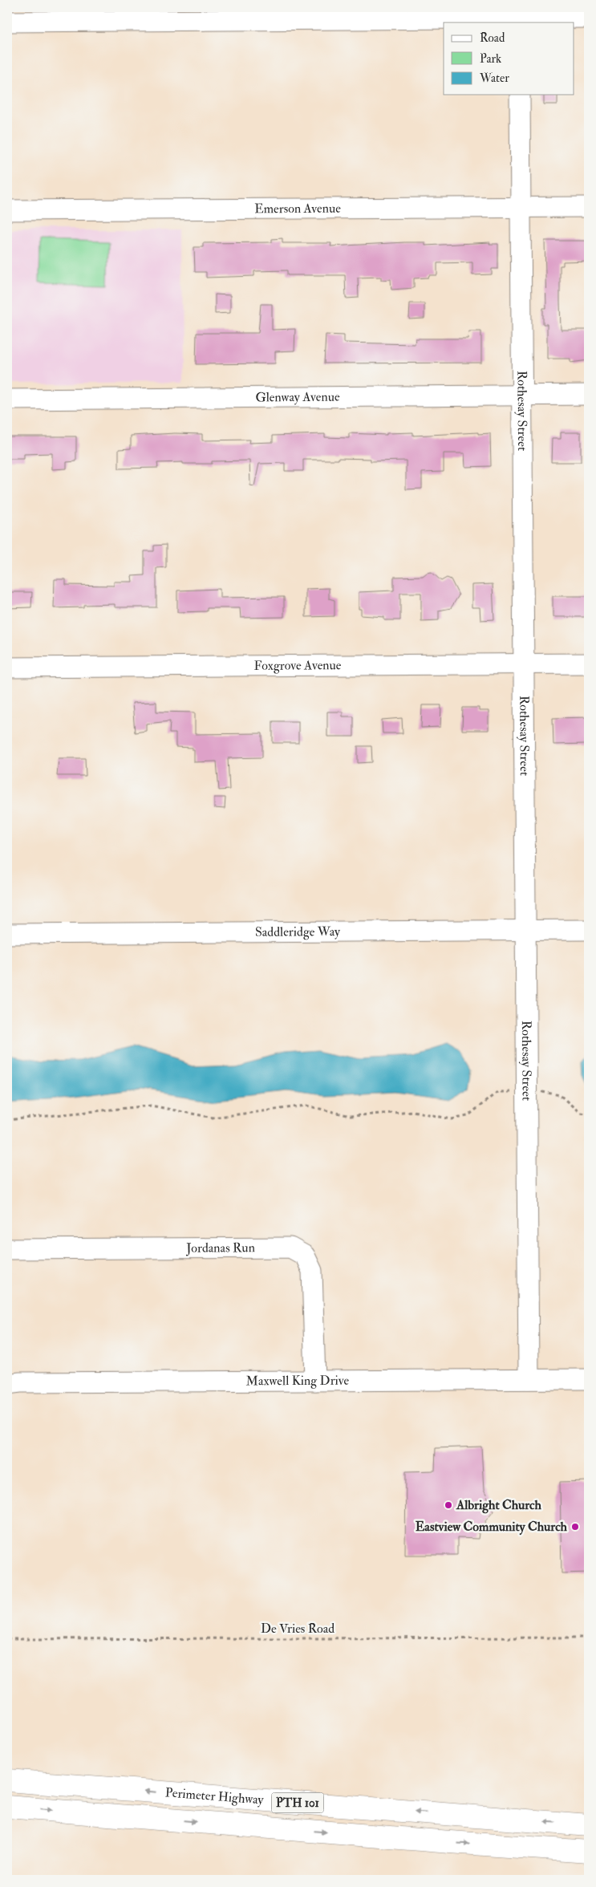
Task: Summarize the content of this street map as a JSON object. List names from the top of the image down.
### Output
{
  "streets": {
    "highway": ["Perimeter Highway", "PTH 101"],
    "street": [
      "Emerson Avenue",
      "Glenway Avenue",
      "Rothesay Street",
      "Foxgrove Avenue",
      "Saddleridge Way",
      "Jordanas Run",
      "Maxwell King Drive"
    ],
    "path": ["De Vries Road"]
  },
  "crossings": [
    ["Emerson Avenue", "Rothesay Street"],
    ["Glenway Avenue", "Rothesay Street"],
    ["Rothesay Street", "Foxgrove Avenue"],
    ["Rothesay Street", "Saddleridge Way"],
    ["Rothesay Street", "Maxwell King Drive"],
    ["Jordanas Run", "Maxwell King Drive"]
  ],
  "places": ["Albright Church", "Eastview Community Church"],
  "legend": ["Road", "Park", "Water"]
}
